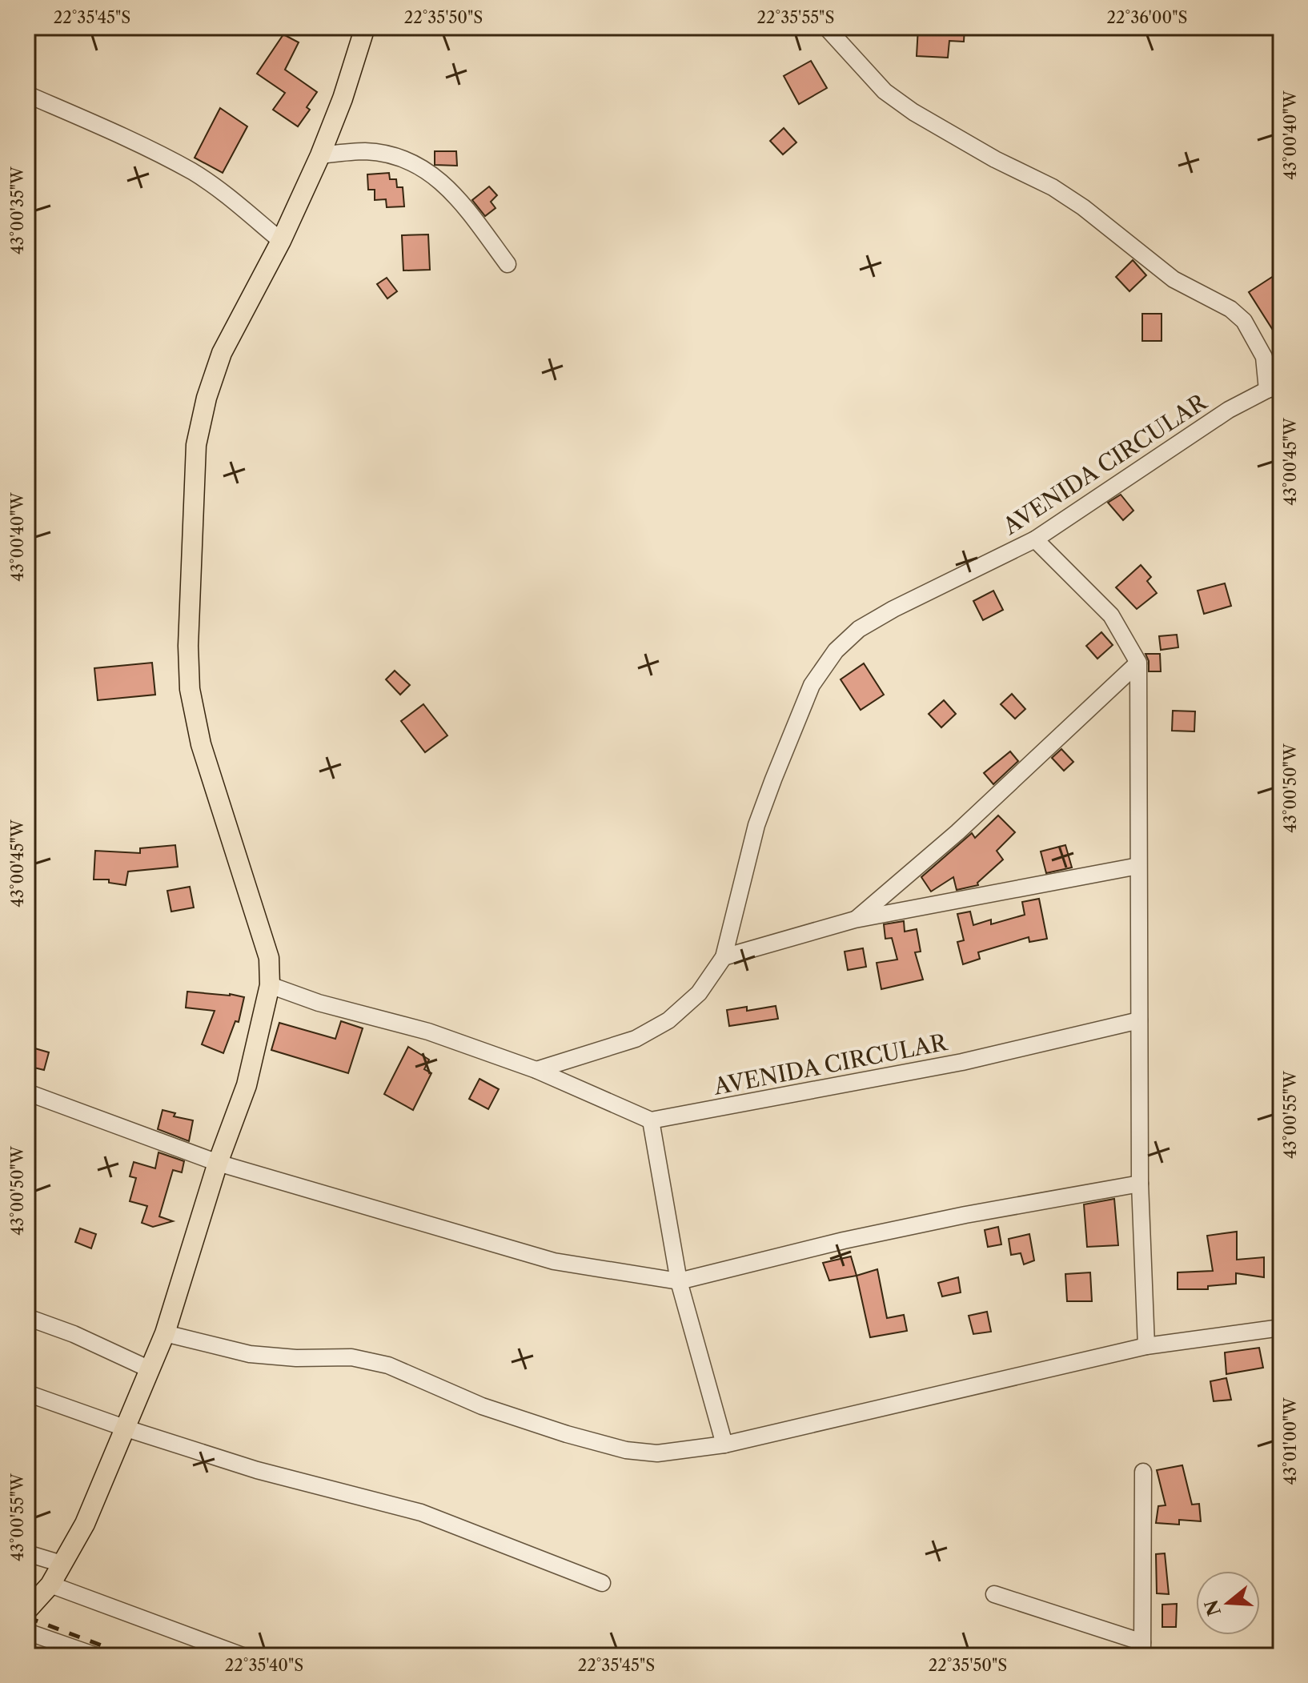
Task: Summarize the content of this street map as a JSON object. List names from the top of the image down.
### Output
{
  "streets": {
    "street": ["AVENIDA CIRCULAR"]
  },
  "north": "left",
  "coordinates": [
    "22°35'45\"S",
    "22°35'50\"S",
    "22°35'55\"S",
    "22°36'00\"S",
    "43°00'40\"W",
    "43°00'35\"W",
    "43°00'45\"W",
    "43°00'50\"W",
    "43°00'55\"W",
    "43°01'00\"W",
    "22°35'40\"S"
  ]
}
